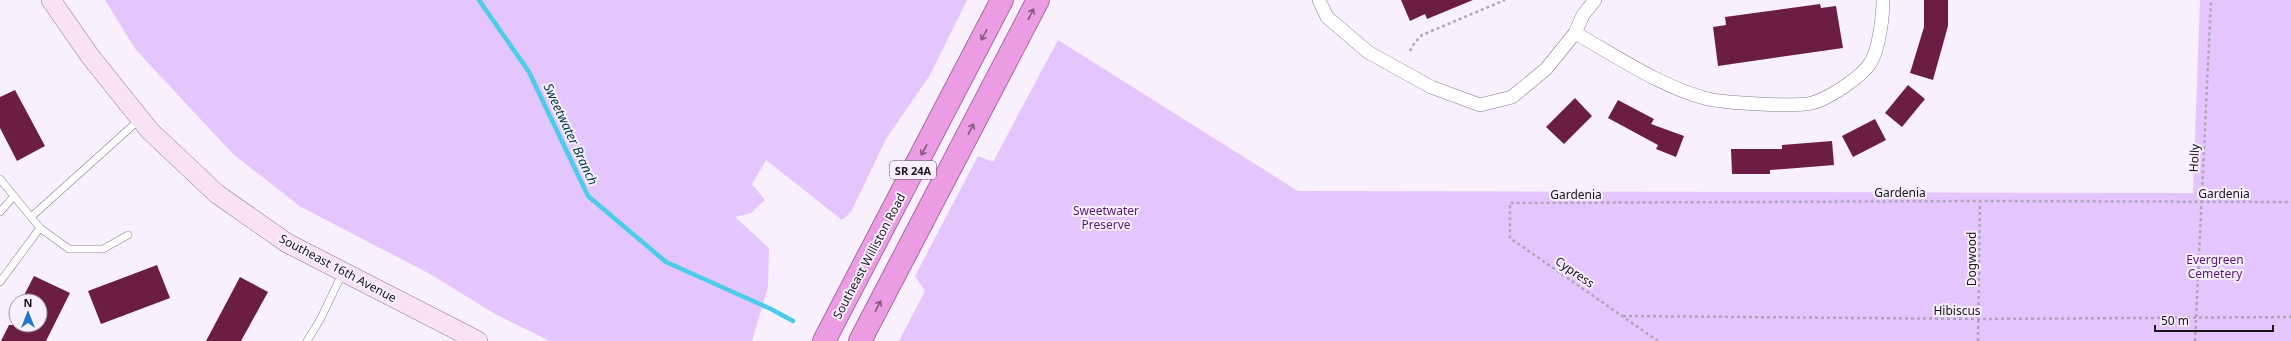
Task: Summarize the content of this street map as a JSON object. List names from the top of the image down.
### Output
{
  "streets": {
    "highway": ["SR 24A", "Southeast Williston Road"],
    "main road": ["Southeast 16th Avenue"],
    "path": [
      "Holly",
      "Gardenia",
      "Dogwood",
      "Cypress",
      "Hibiscus"
    ]
  },
  "crossings": [
    ["Holly", "Gardenia"],
    ["Holly", "Hibiscus"],
    ["Gardenia", "Dogwood"],
    ["Gardenia", "Cypress"],
    ["Dogwood", "Hibiscus"],
    ["Cypress", "Hibiscus"]
  ],
  "water": ["Sweetwater Branch"],
  "parks": ["Sweetwater Preserve", "Evergreen Cemetery"],
  "scale_bar": "50 m",
  "north": "top"
}
